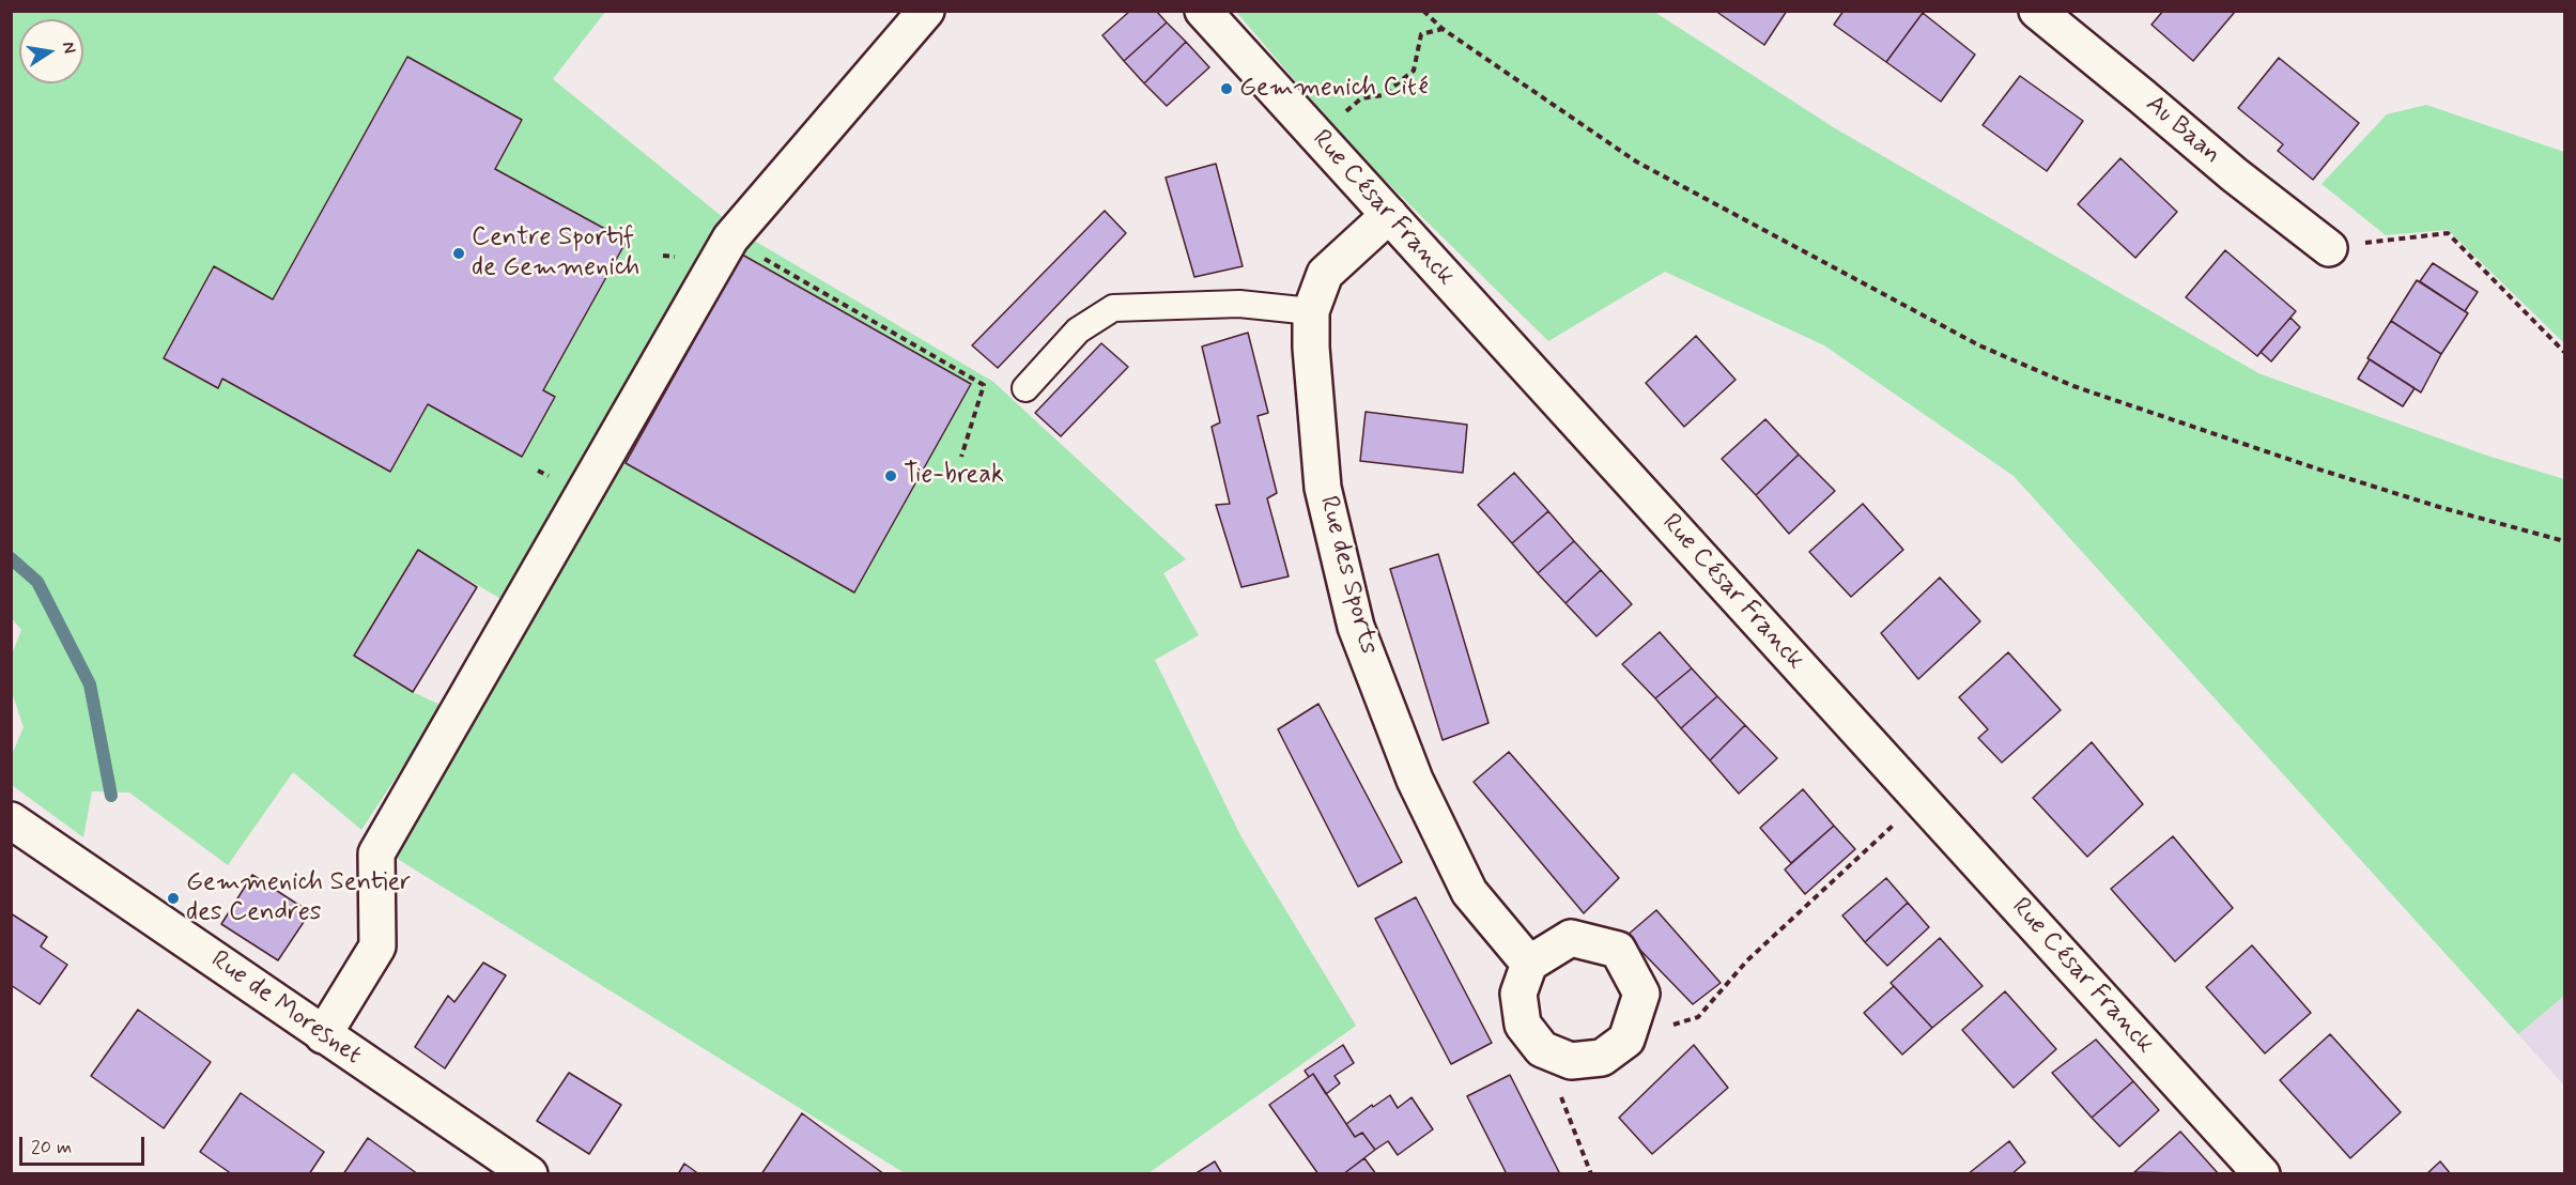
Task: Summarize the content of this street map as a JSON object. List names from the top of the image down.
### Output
{
  "streets": {
    "street": [
      "Au Baan",
      "Rue César Franck",
      "Rue des Sports",
      "Rue de Moresnet"
    ]
  },
  "crossings": [
    ["Rue César Franck", "Rue des Sports"]
  ],
  "places": [
    "Gemmenich Cité",
    "Centre Sportif de Gemmenich",
    "Tie-break",
    "Gemmenich Sentier des Cendres"
  ],
  "scale_bar": "20 m",
  "north": "right"
}
